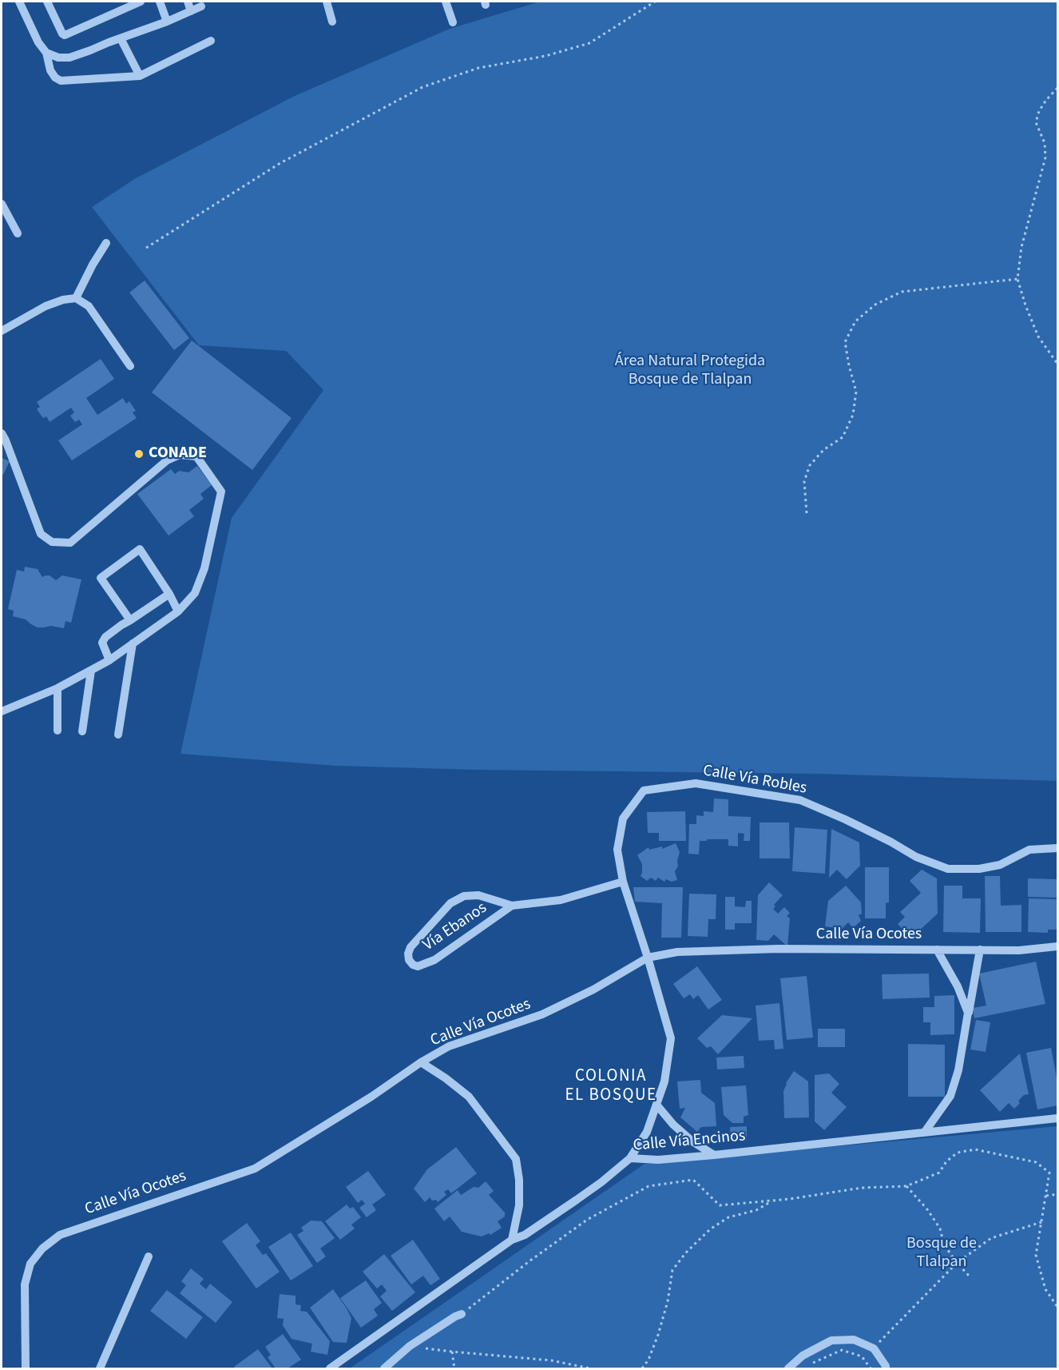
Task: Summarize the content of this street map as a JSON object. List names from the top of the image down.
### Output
{
  "streets": {
    "street": [
      "Calle Vía Robles",
      "Vía Ebanos",
      "Calle Vía Ocotes",
      "Calle Vía Encinos"
    ]
  },
  "crossings": [
    ["Calle Vía Robles", "Vía Ebanos"],
    ["Calle Vía Robles", "Calle Vía Ocotes"],
    ["Calle Vía Robles", "Calle Vía Encinos"]
  ],
  "districts": ["COLONIA EL BOSQUE"],
  "parks": ["Área Natural Protegida Bosque de Tlalpan", "Bosque de Tlalpan"],
  "places": ["CONADE"]
}
